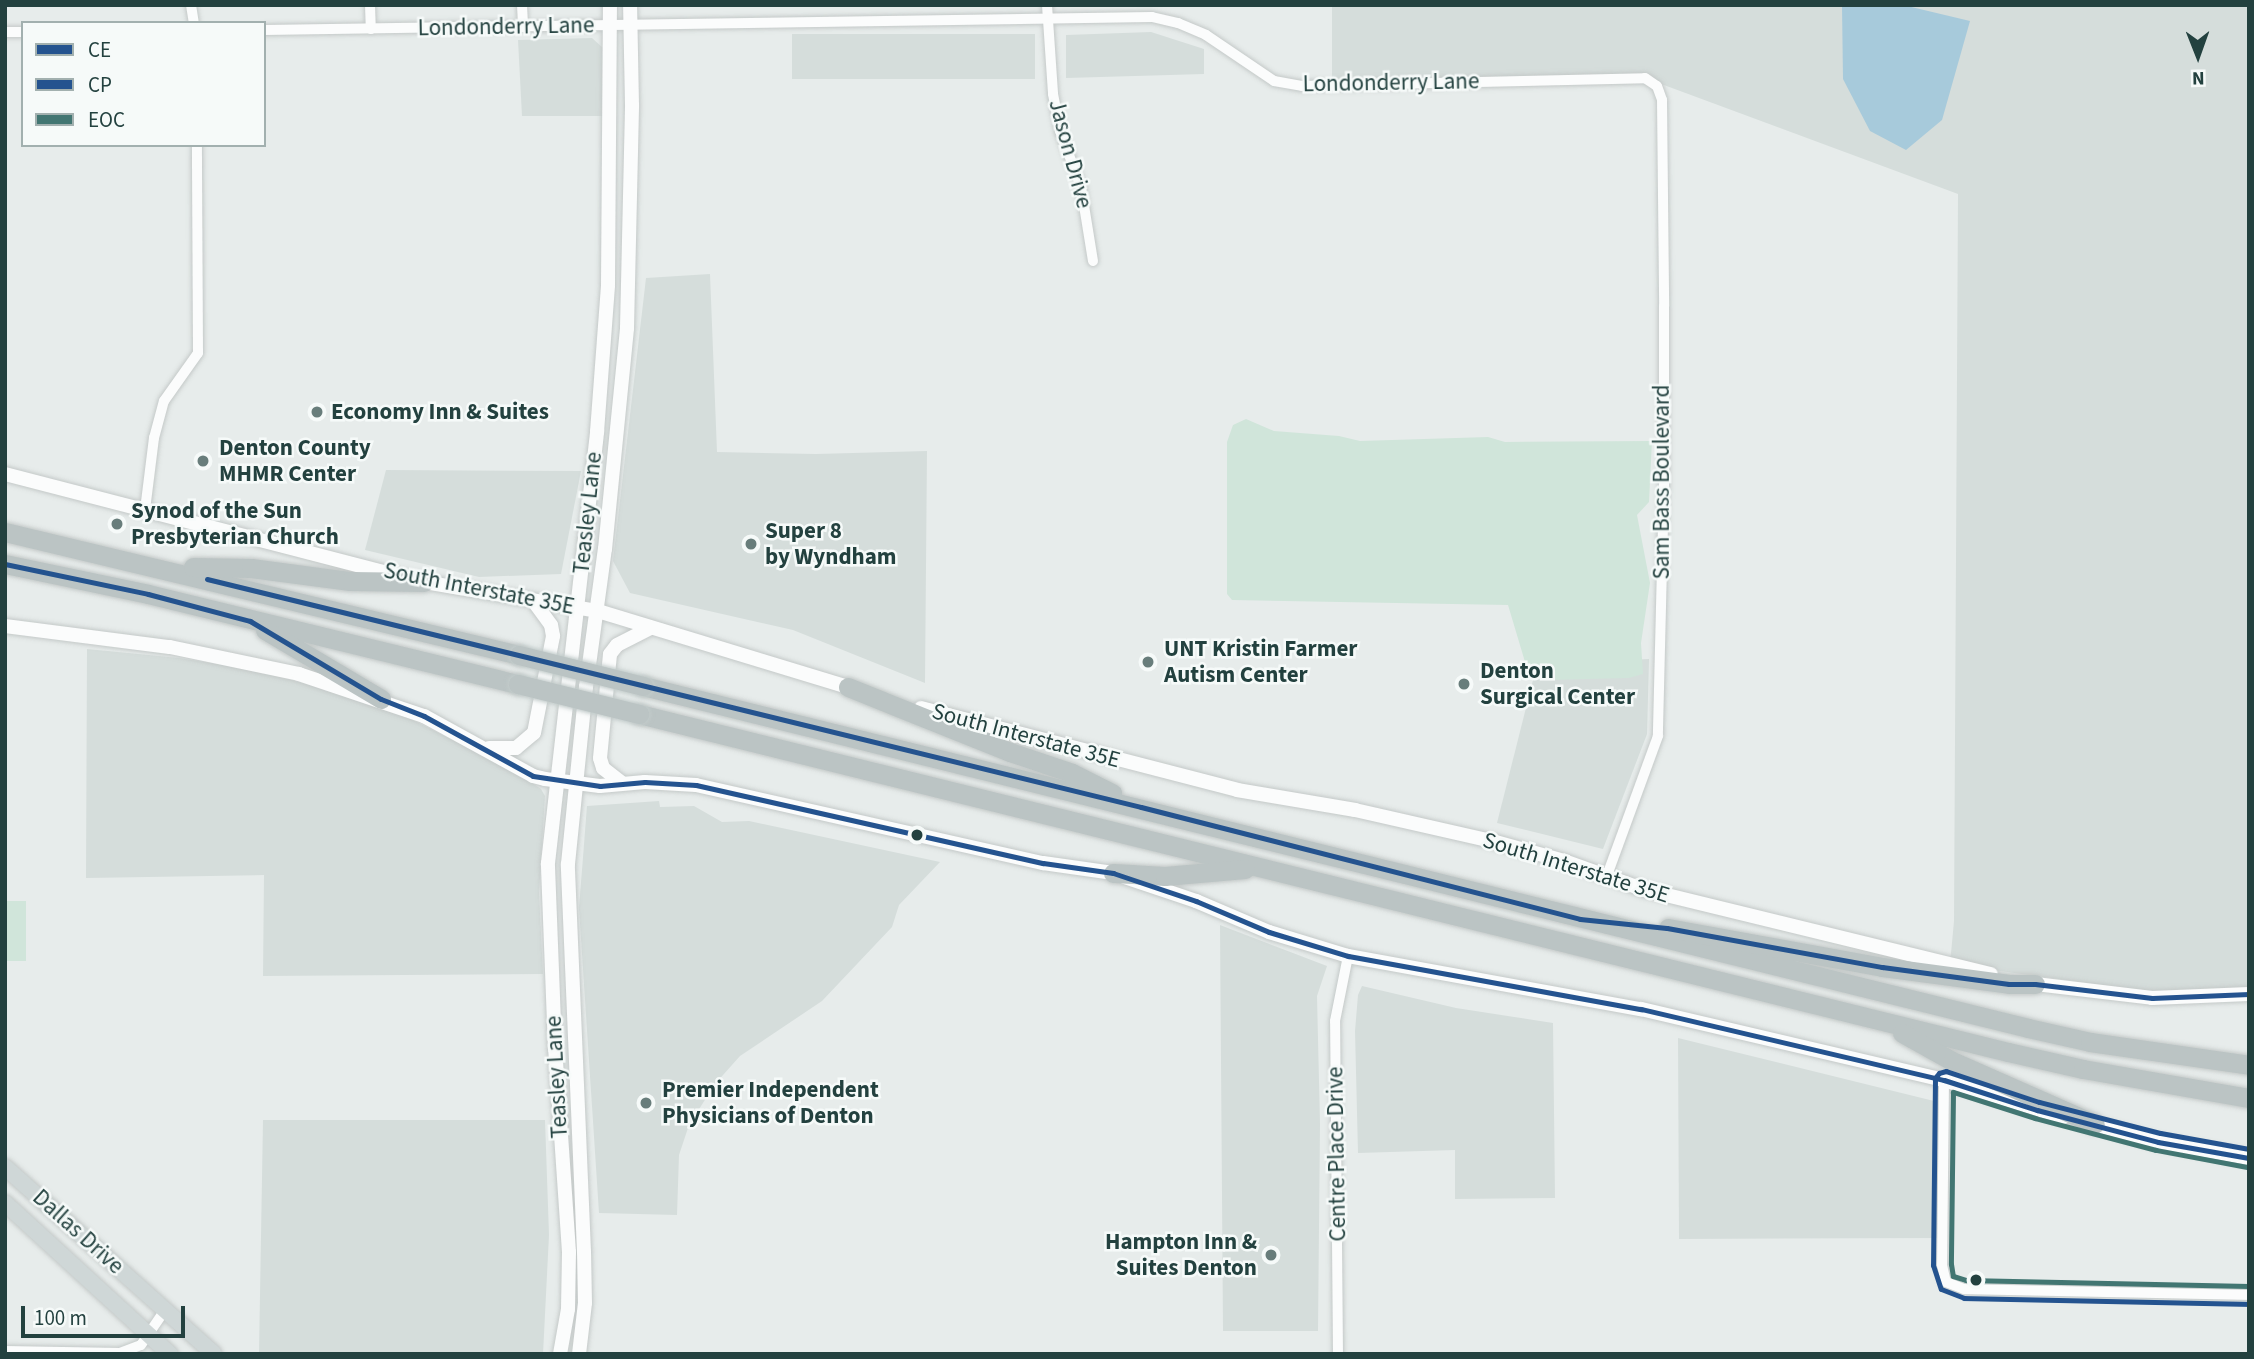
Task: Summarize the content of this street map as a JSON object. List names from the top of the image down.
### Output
{
  "streets": {
    "main road": ["Teasley Lane", "South Interstate 35E", "Dallas Drive"],
    "street": [
      "Londonderry Lane",
      "Jason Drive",
      "Sam Bass Boulevard",
      "Centre Place Drive"
    ]
  },
  "crossings": [
    ["Londonderry Lane", "Jason Drive"],
    ["Londonderry Lane", "Sam Bass Boulevard"],
    ["Londonderry Lane", "Teasley Lane"],
    ["Sam Bass Boulevard", "South Interstate 35E"],
    ["Teasley Lane", "South Interstate 35E"]
  ],
  "places": [
    "Economy Inn & Suites",
    "Denton County MHMR Center",
    "Synod of the Sun Presbyterian Church",
    "Super 8 by Wyndham",
    "UNT Kristin Farmer Autism Center",
    "Denton Surgical Center",
    "Premier Independent Physicians of Denton",
    "Hampton Inn & Suites Denton"
  ],
  "lines": ["transit line CE", "transit line CP", "transit line EOC"],
  "legend": ["CE", "CP", "EOC"],
  "scale_bar": "100 m",
  "north": "bottom"
}
